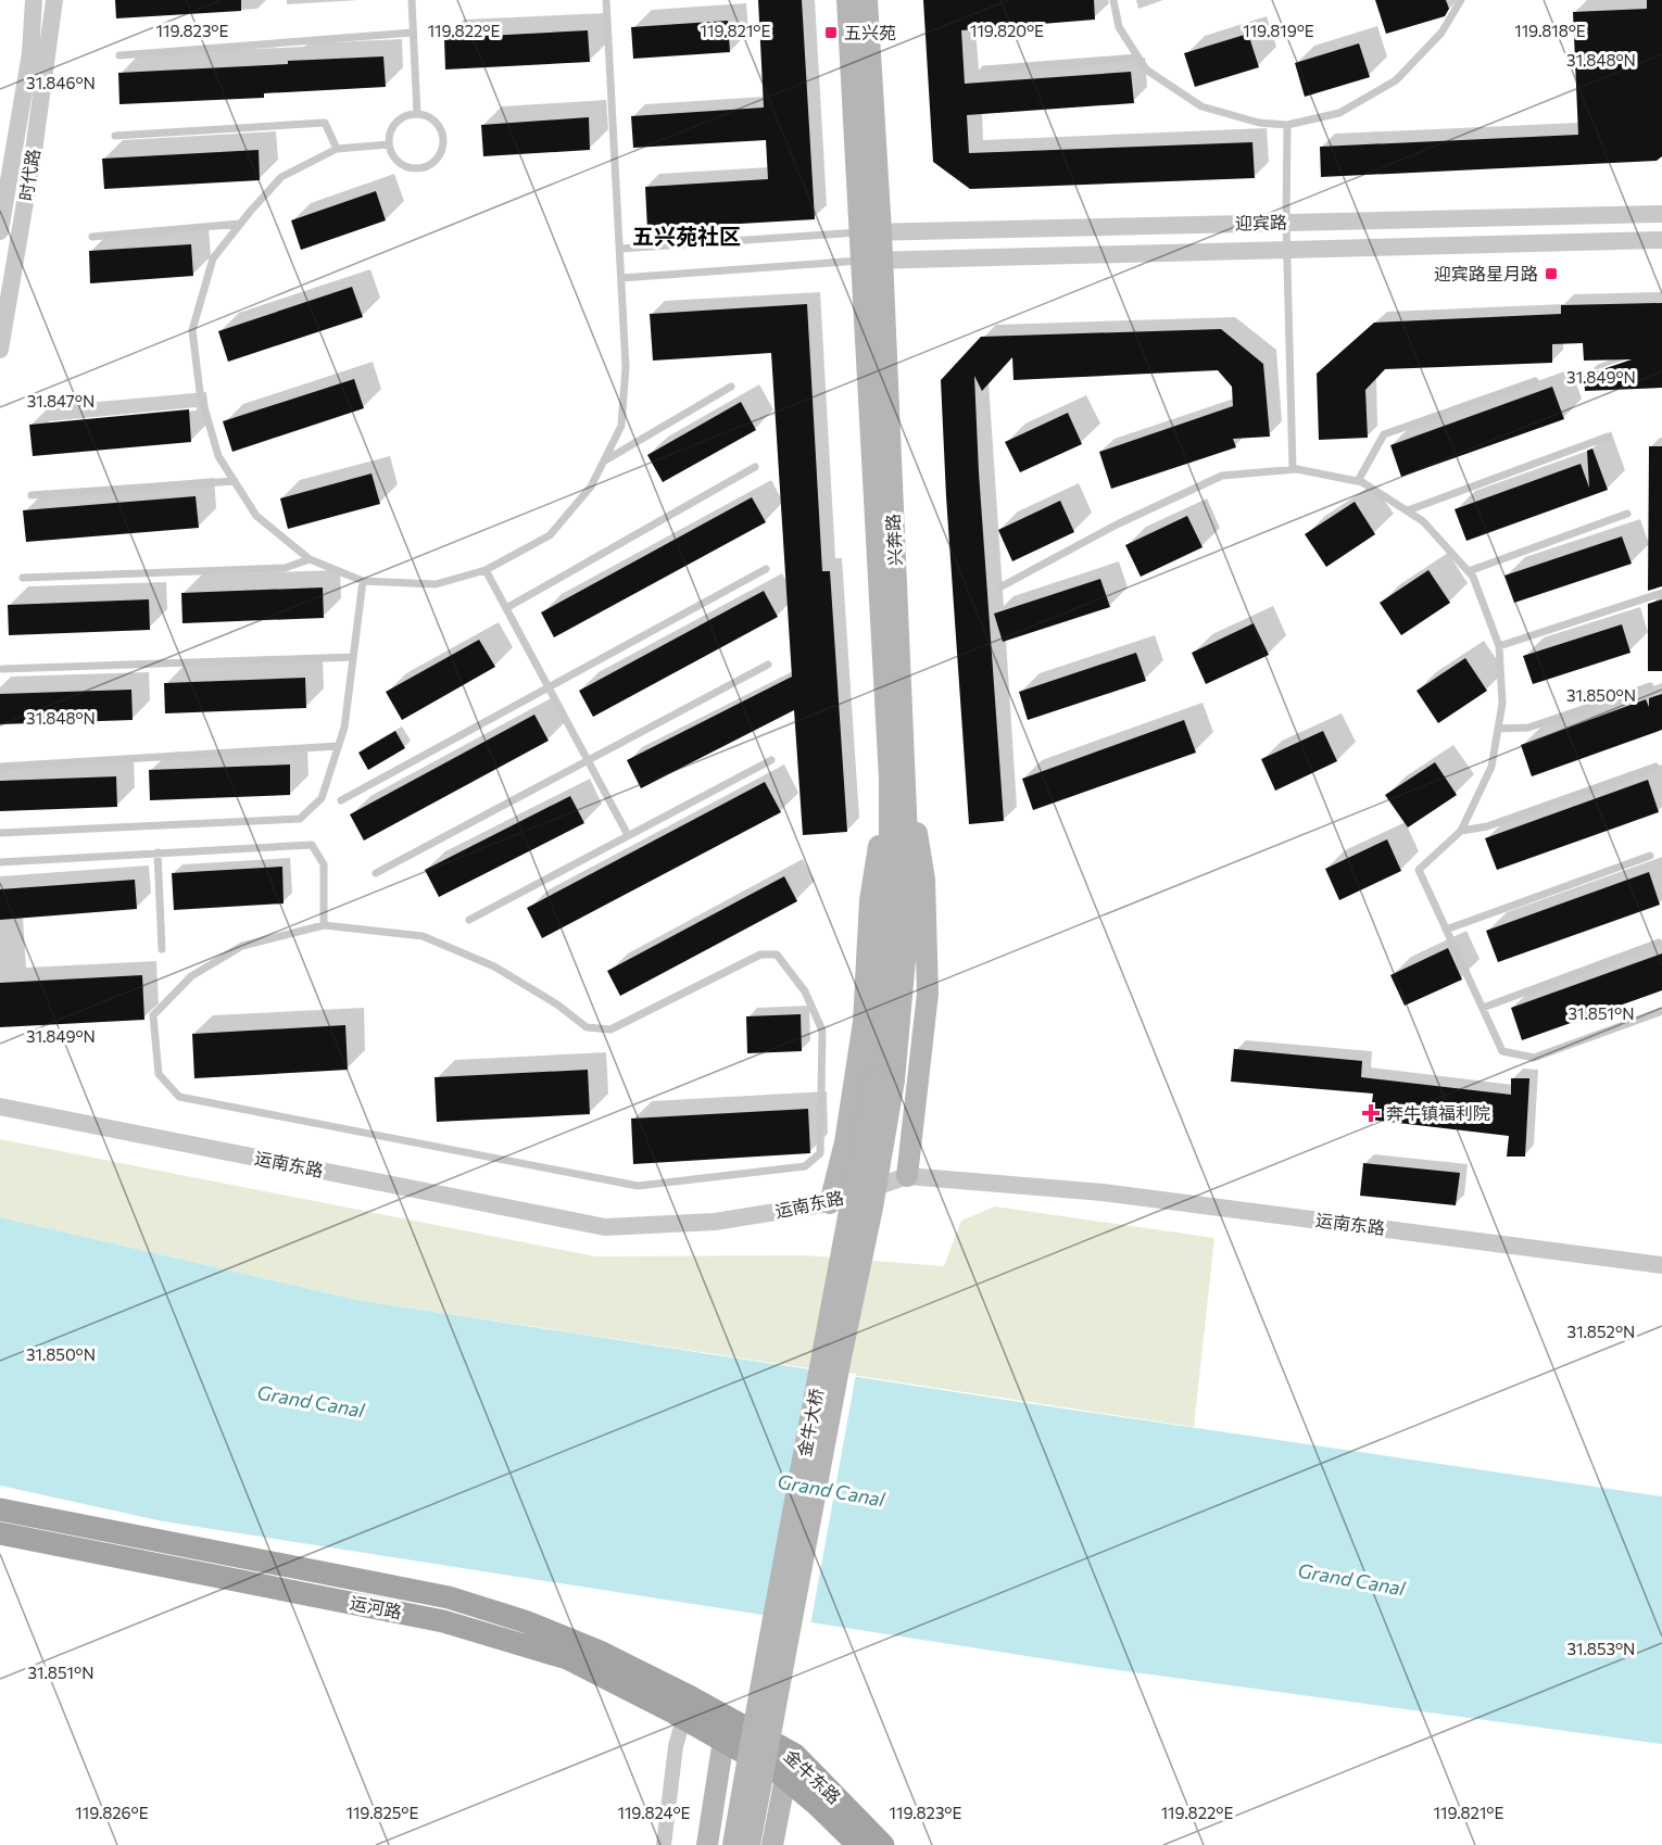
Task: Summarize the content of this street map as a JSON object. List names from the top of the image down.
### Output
{
  "streets": {
    "main road": [
      "兴奔路",
      "金牛大桥",
      "运河路",
      "金牛东路"
    ],
    "street": ["时代路", "迎宾路", "运南东路"]
  },
  "crossings": [
    ["迎宾路", "兴奔路"],
    ["兴奔路", "金牛大桥"],
    ["运河路", "金牛东路"]
  ],
  "districts": ["五兴苑社区"],
  "water": ["Grand Canal"],
  "places": {
    "transit": ["五兴苑", "迎宾路星月路"],
    "health": ["奔牛镇福利院"]
  },
  "coordinates": [
    "119.823°E",
    "119.822°E",
    "119.821°E",
    "119.820°E",
    "119.819°E",
    "119.818°E",
    "31.848°N",
    "31.846°N",
    "31.849°N",
    "31.847°N",
    "31.850°N",
    "31.851°N",
    "31.852°N",
    "31.853°N",
    "119.826°E",
    "119.825°E",
    "119.824°E"
  ]
}
